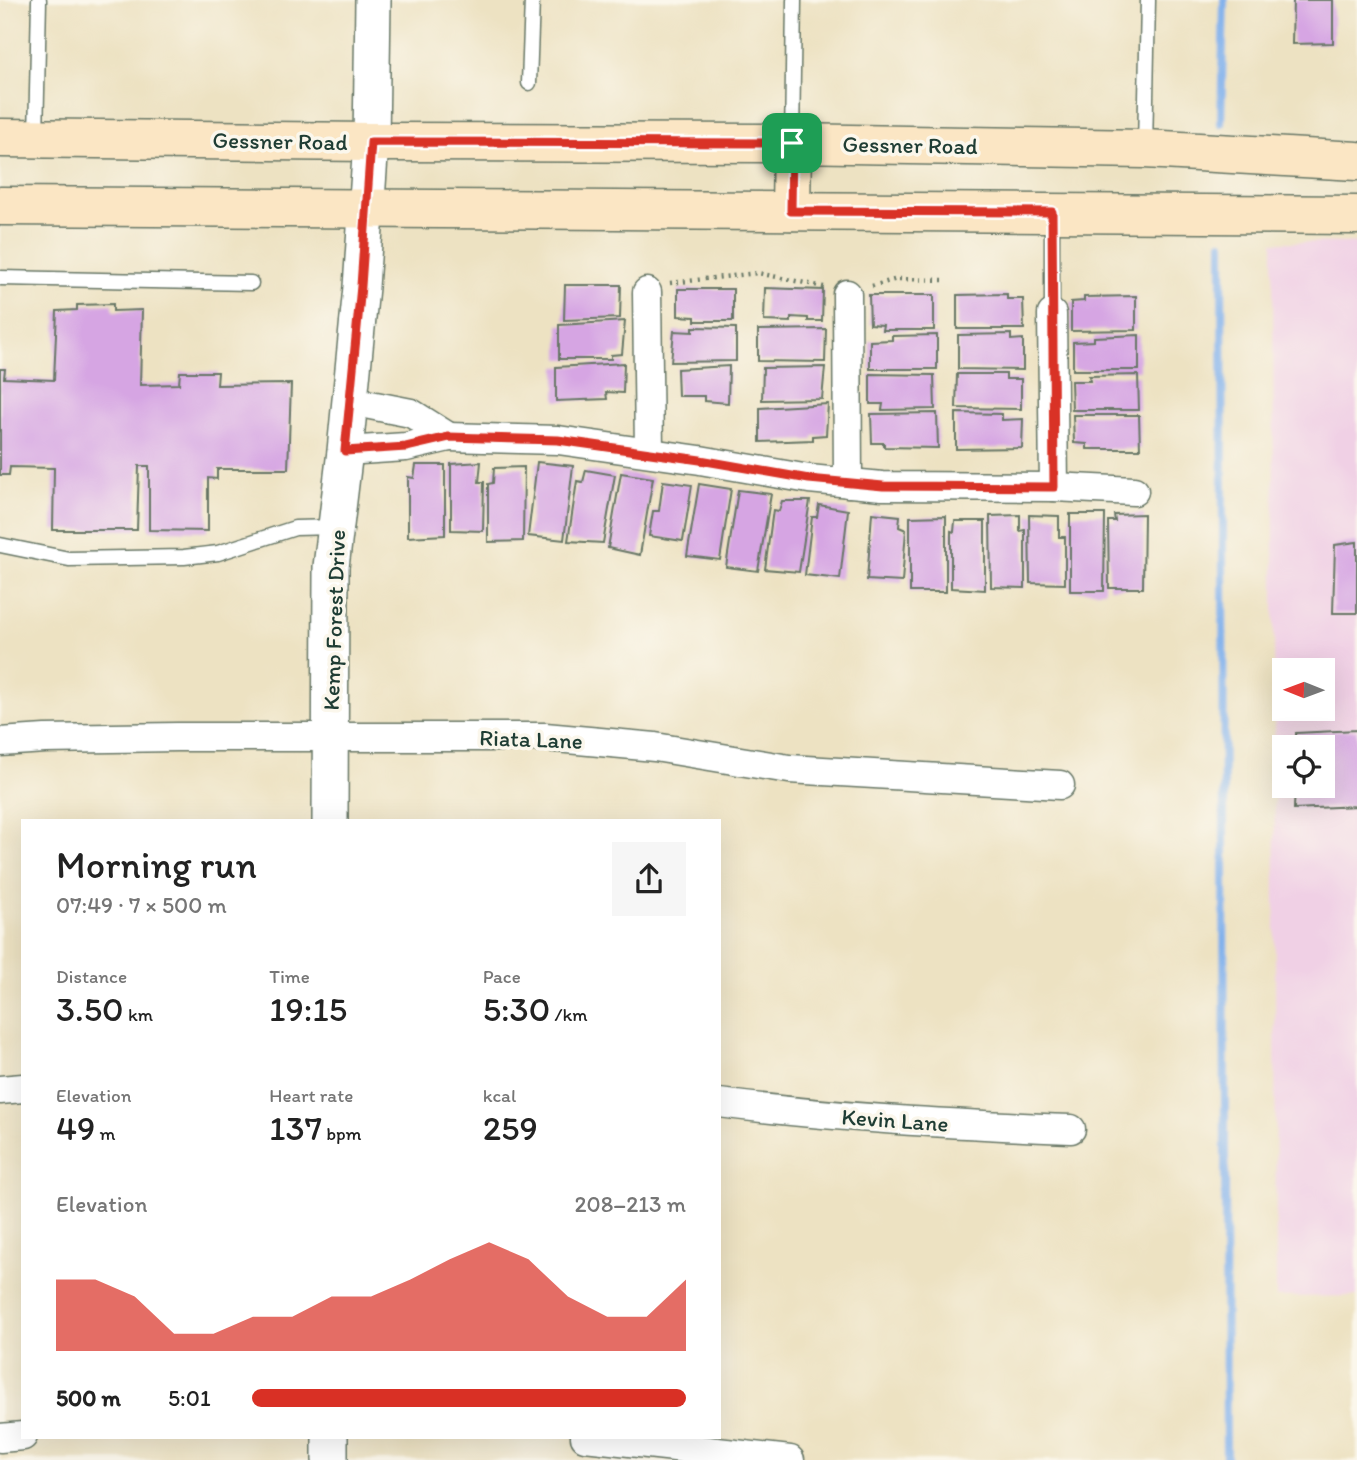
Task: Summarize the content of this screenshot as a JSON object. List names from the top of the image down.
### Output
{
  "streets": {
    "main road": ["Gessner Road"],
    "street": ["Kemp Forest Drive", "Riata Lane", "Kevin Lane"]
  },
  "crossings": [
    ["Gessner Road", "Kemp Forest Drive"],
    ["Kemp Forest Drive", "Riata Lane"]
  ],
  "north": "left",
  "page": {
    "heading": ["Morning run", "07:49 · 7 × 500 m"],
    "stats": [
      ["Distance", "3.50 km"],
      ["Time", "19:15"],
      ["Pace", "5:30 /km"],
      ["Elevation", "49 m"],
      ["Heart rate", "137 bpm"],
      ["kcal", "259"]
    ],
    "chart": ["Elevation", "208–213 m"],
    "list": [
      {
        "name": "500 m",
        "note": "5:01"
      }
    ]
  }
}
